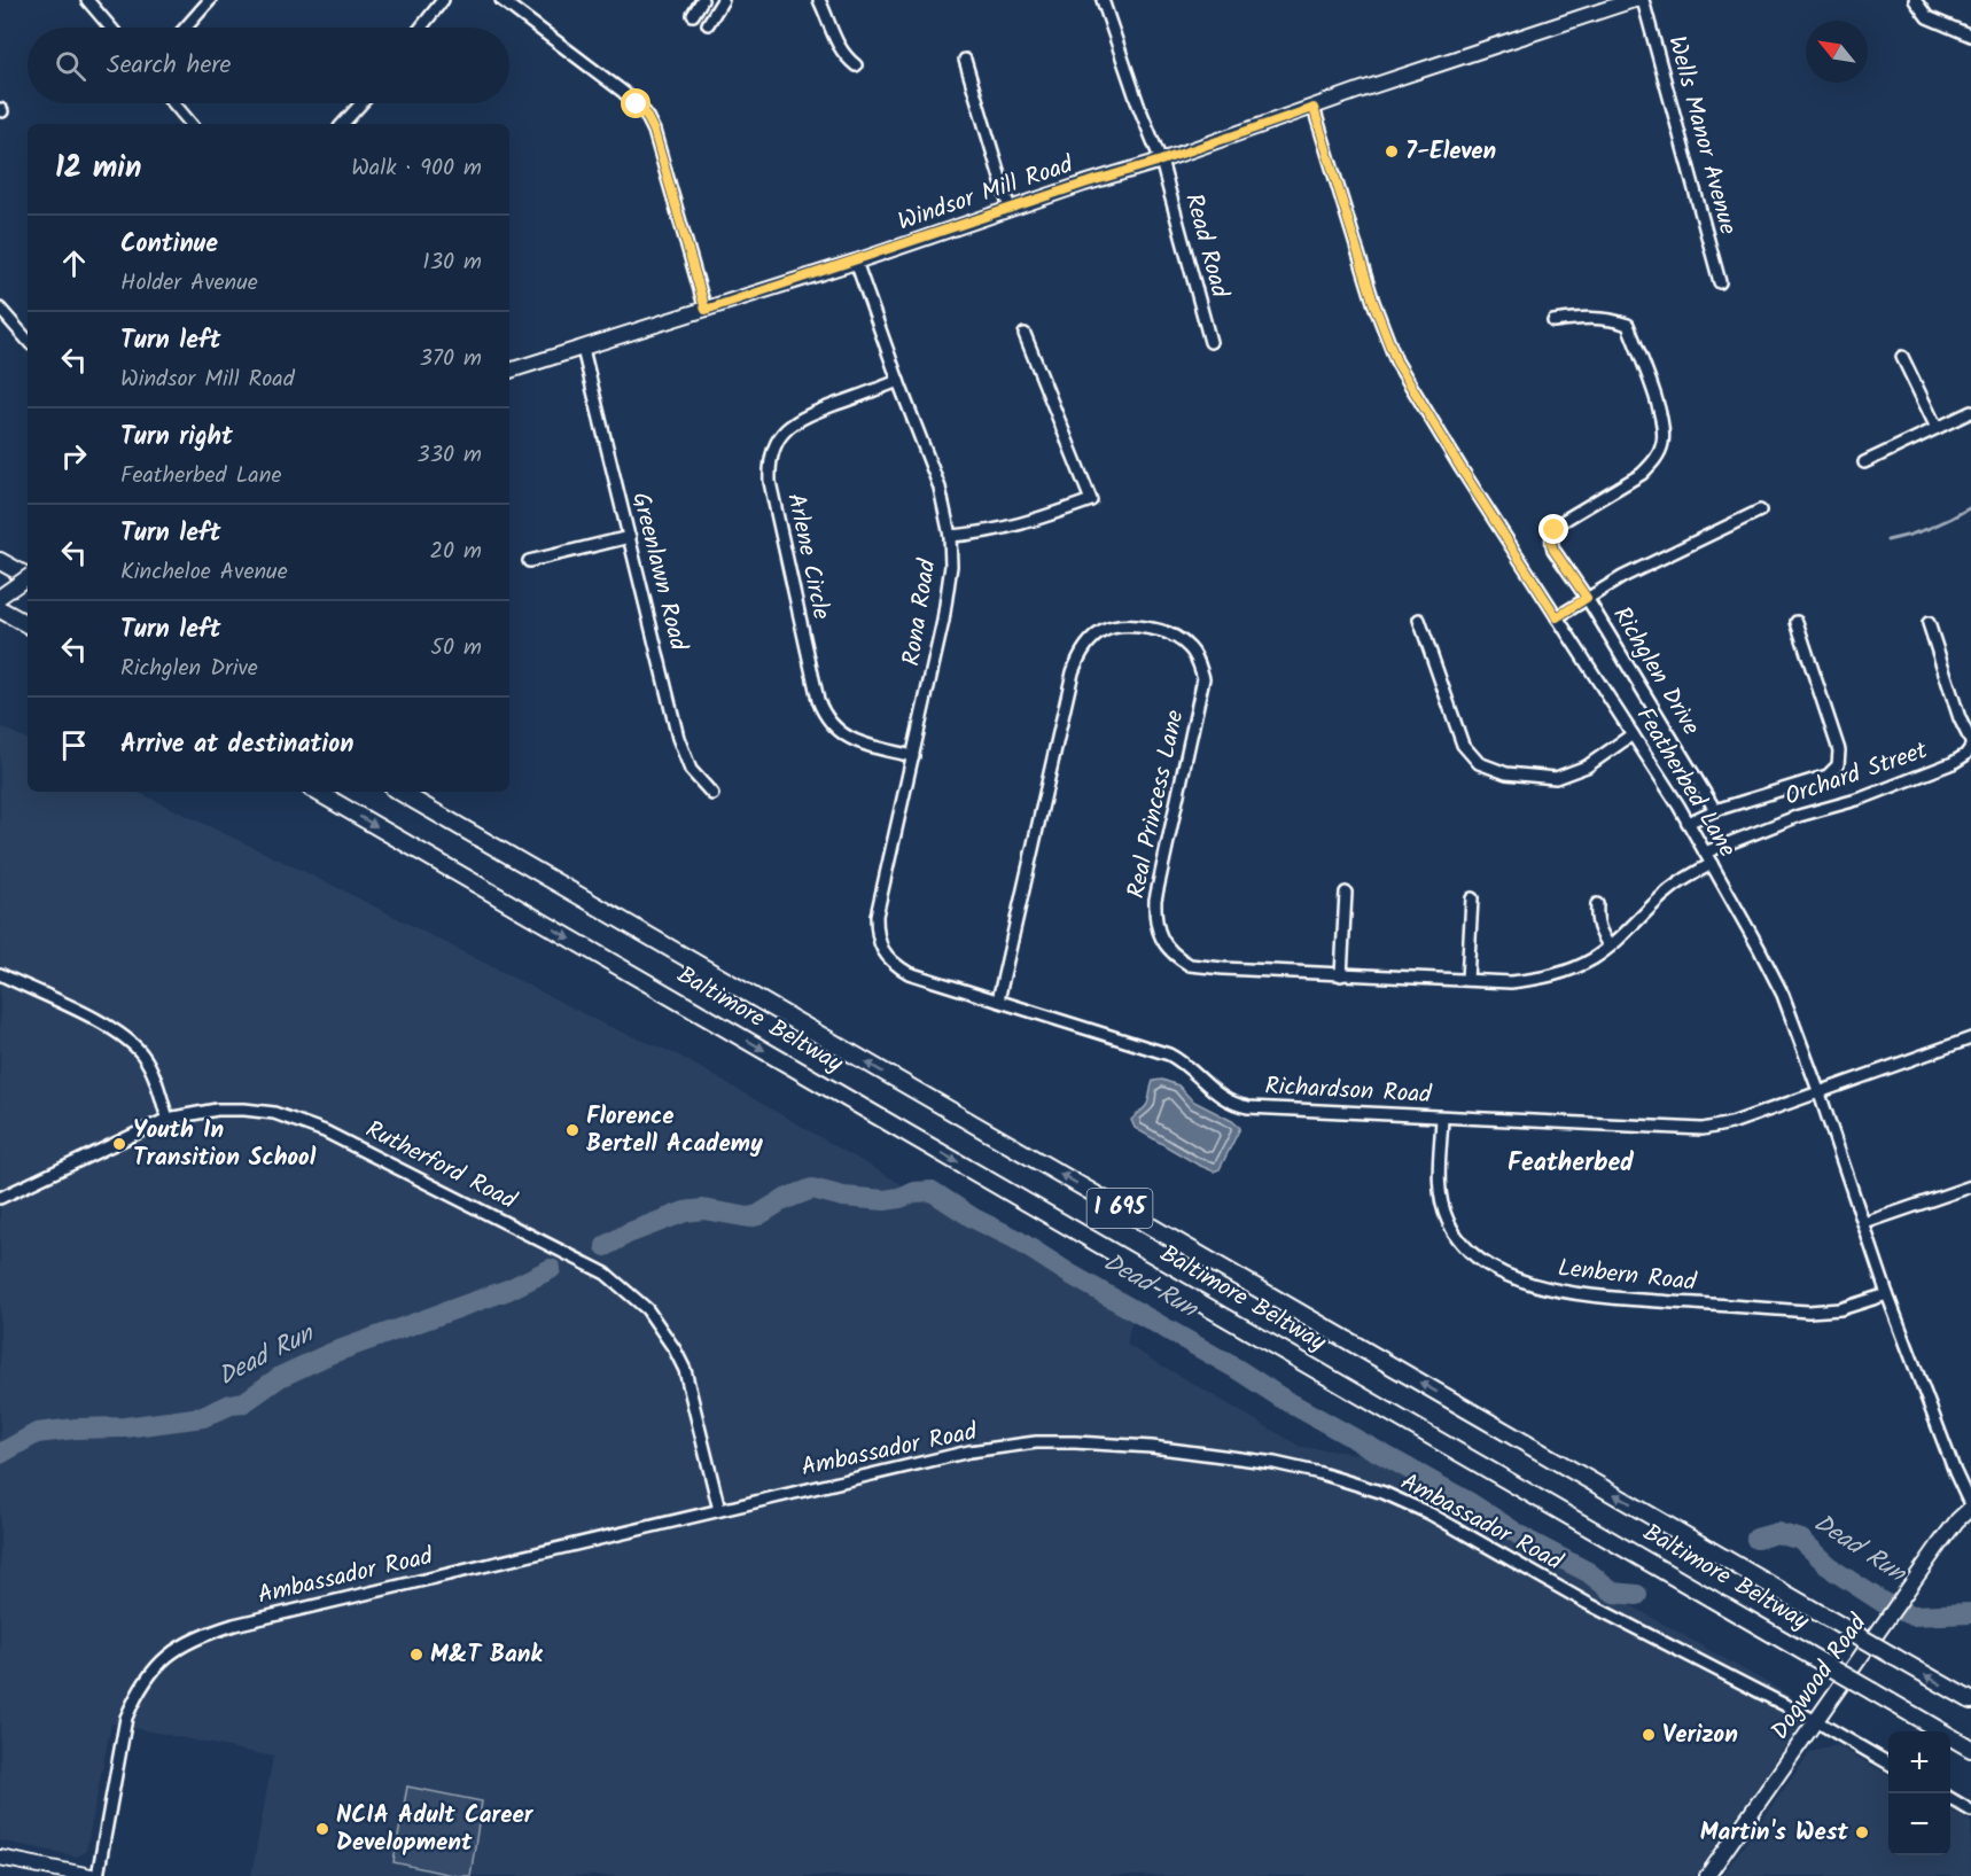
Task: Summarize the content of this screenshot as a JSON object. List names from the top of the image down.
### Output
{
  "streets": {
    "highway": ["Baltimore Beltway", "I 695"],
    "main road": ["Windsor Mill Road", "Dogwood Road"],
    "street": [
      "Wells Manor Avenue",
      "Read Road",
      "Arlene Circle",
      "Greenlawn Road",
      "Rona Road",
      "Richglen Drive",
      "Orchard Street",
      "Featherbed Lane",
      "Real Princess Lane",
      "Richardson Road",
      "Rutherford Road",
      "Lenbern Road",
      "Ambassador Road"
    ]
  },
  "crossings": [
    ["Windsor Mill Road", "Read Road"],
    ["Windsor Mill Road", "Greenlawn Road"],
    ["Windsor Mill Road", "Rona Road"],
    ["Windsor Mill Road", "Featherbed Lane"],
    ["Arlene Circle", "Rona Road"],
    ["Rona Road", "Richardson Road"],
    ["Orchard Street", "Featherbed Lane"],
    ["Featherbed Lane", "Real Princess Lane"],
    ["Featherbed Lane", "Richardson Road"],
    ["Featherbed Lane", "Lenbern Road"],
    ["Featherbed Lane", "Dogwood Road"],
    ["Real Princess Lane", "Richardson Road"],
    ["Richardson Road", "Lenbern Road"],
    ["Rutherford Road", "Ambassador Road"],
    ["Ambassador Road", "Dogwood Road"]
  ],
  "districts": ["Featherbed"],
  "water": ["Dead Run"],
  "places": [
    "7-Eleven",
    "Florence Bertell Academy",
    "Youth In Transition School",
    "M&T Bank",
    "Verizon",
    "NCIA Adult Career Development",
    "Martin's West"
  ],
  "north": "top left",
  "page": {
    "search": "Search here",
    "heading": ["12 min", "Walk · 900 m"],
    "list": [
      ["Continue", "Holder Avenue", "130 m"],
      ["Turn left", "Windsor Mill Road", "370 m"],
      ["Turn right", "Featherbed Lane", "330 m"],
      ["Turn left", "Kincheloe Avenue", "20 m"],
      ["Turn left", "Richglen Drive", "50 m"],
      "Arrive at destination"
    ],
    "map_buttons": ["+", "−"]
  }
}
